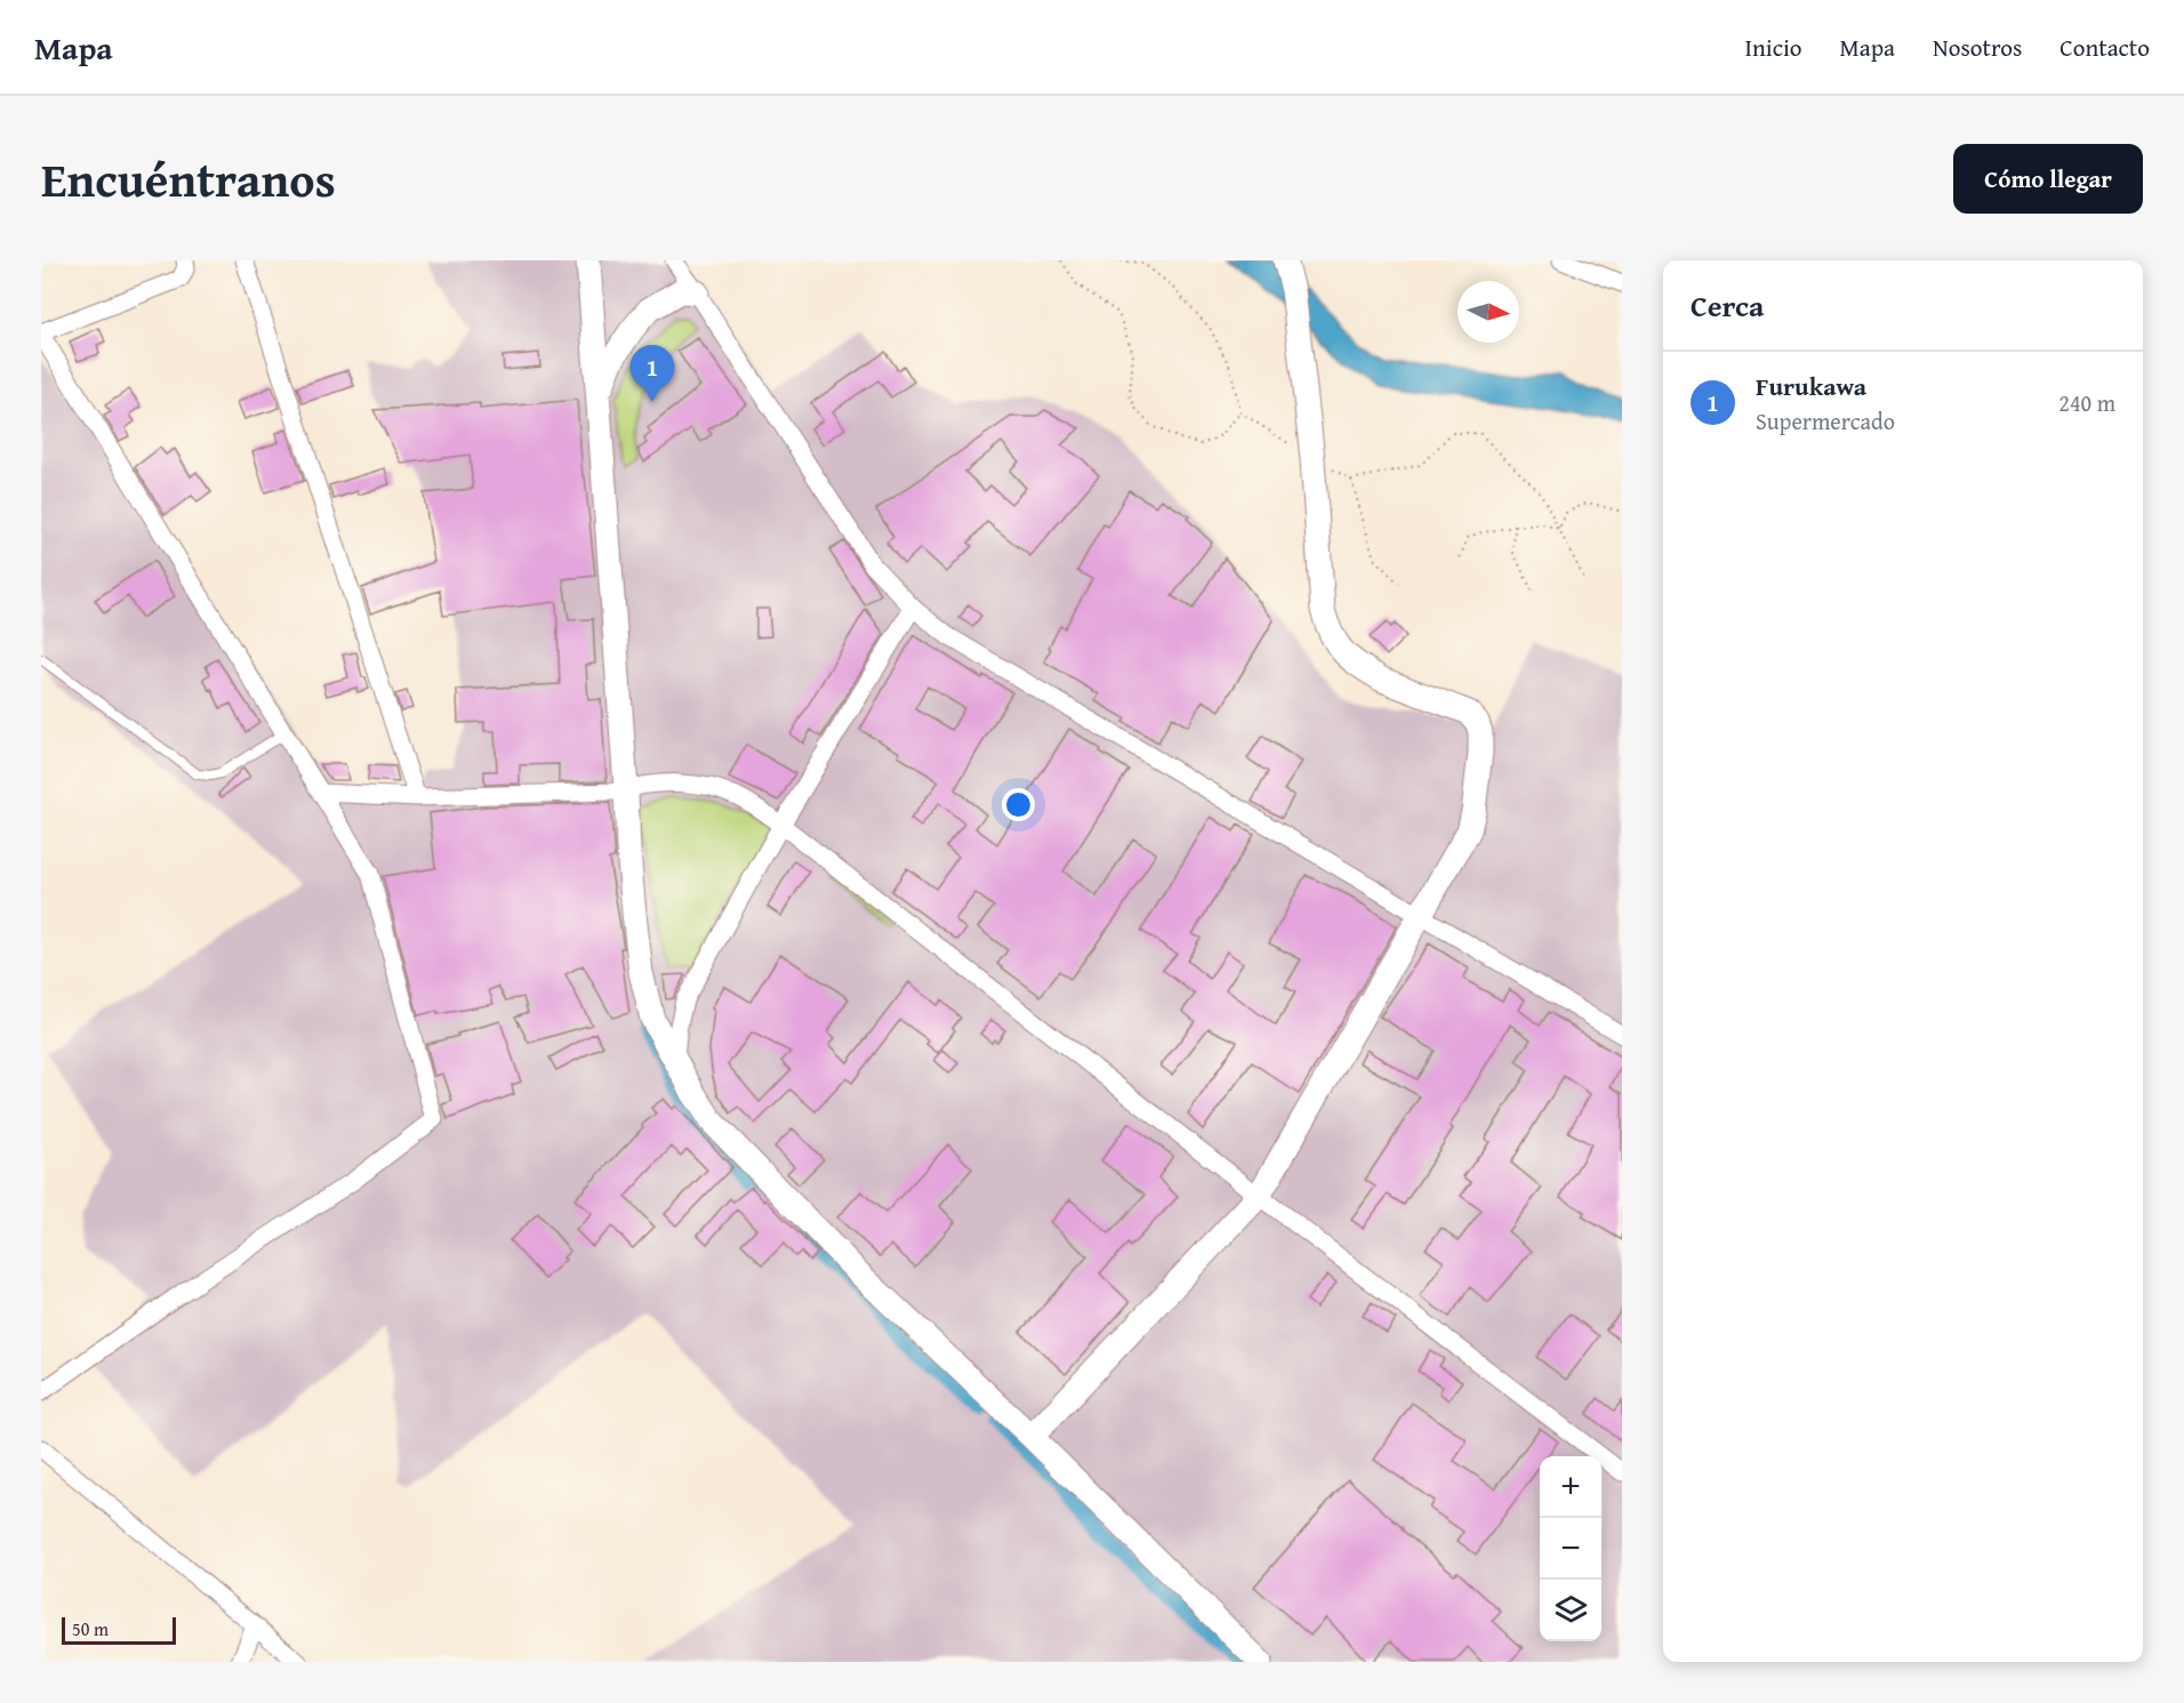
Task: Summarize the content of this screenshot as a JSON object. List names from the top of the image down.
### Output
{
  "scale_bar": "50 m",
  "north": "right",
  "page": {
    "header": "Mapa",
    "nav": [
      "Inicio",
      "Mapa",
      "Nosotros",
      "Contacto"
    ],
    "title": "Encuéntranos",
    "buttons": "Cómo llegar",
    "heading": "Cerca",
    "pins": "1",
    "list": [
      {
        "mark": "1",
        "name": "Furukawa",
        "note": "Supermercado",
        "value": "240 m"
      }
    ],
    "map_buttons": ["+", "−"],
    "scale": "50 m"
  }
}
